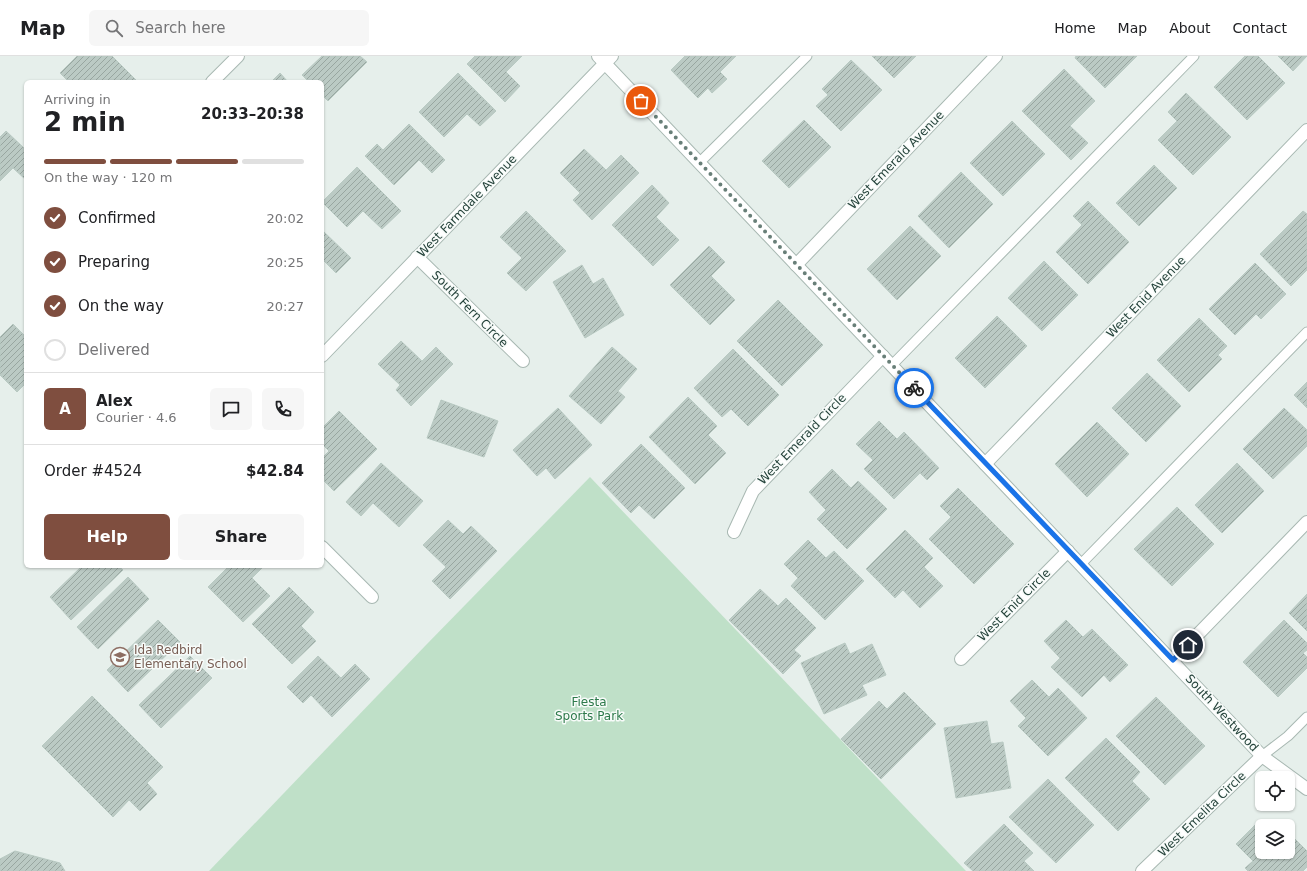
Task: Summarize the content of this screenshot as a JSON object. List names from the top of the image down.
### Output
{
  "streets": {
    "street": [
      "West Emerald Avenue",
      "West Farmdale Avenue",
      "West Enid Avenue",
      "South Fern Circle",
      "West Emerald Circle",
      "West Enid Circle",
      "South Westwood",
      "West Emelita Circle"
    ]
  },
  "crossings": [
    ["West Emerald Avenue", "South Westwood"],
    ["West Farmdale Avenue", "South Fern Circle"],
    ["West Farmdale Avenue", "South Westwood"],
    ["West Enid Avenue", "South Westwood"],
    ["West Emerald Circle", "South Westwood"],
    ["West Enid Circle", "South Westwood"],
    ["South Westwood", "West Emelita Circle"]
  ],
  "parks": ["Fiesta Sports Park"],
  "places": {
    "school or university": ["Ida Redbird Elementary School"]
  },
  "page": {
    "header": "Map",
    "search": "Search here",
    "nav": [
      "Home",
      "Map",
      "About",
      "Contact"
    ],
    "heading": ["2 min", "Arriving in", "20:33–20:38"],
    "panel": [
      "Alex",
      "Courier · 4.6",
      "Order #4524",
      "$42.84"
    ],
    "bar": "On the way · 120 m",
    "list": [
      ["Confirmed", "20:02"],
      ["Preparing", "20:25"],
      ["On the way", "20:27"],
      "Delivered"
    ],
    "round": "A",
    "buttons": ["Help", "Share"]
  }
}
